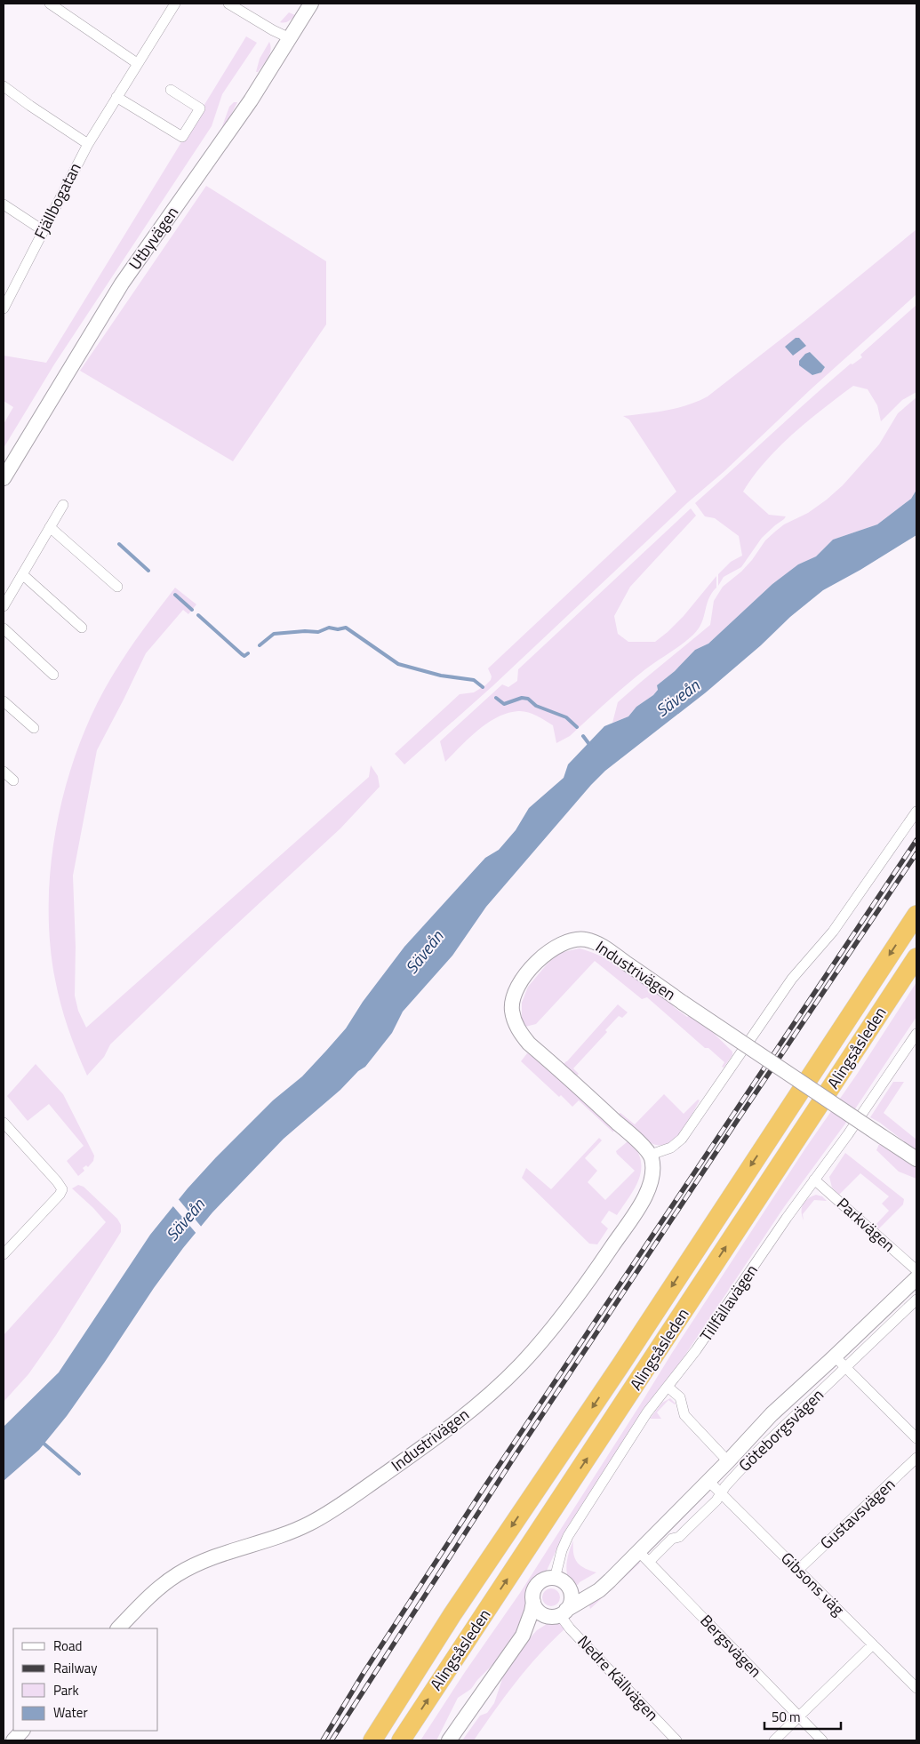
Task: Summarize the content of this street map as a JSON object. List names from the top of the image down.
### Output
{
  "streets": {
    "highway": ["Alingsåsleden"],
    "street": [
      "Fjällbogatan",
      "Utbyvägen",
      "Industrivägen",
      "Parkvägen",
      "Tillfällavägen",
      "Göteborgsvägen",
      "Gustavsvägen",
      "Gibsons väg",
      "Bergsvägen",
      "Nedre Källvägen"
    ]
  },
  "crossings": [
    ["Parkvägen", "Tillfällavägen"],
    ["Tillfällavägen", "Göteborgsvägen"],
    ["Tillfällavägen", "Nedre Källvägen"],
    ["Göteborgsvägen", "Gibsons väg"],
    ["Göteborgsvägen", "Bergsvägen"],
    ["Göteborgsvägen", "Nedre Källvägen"],
    ["Gustavsvägen", "Gibsons väg"]
  ],
  "water": ["Säveån"],
  "legend": [
    "Road",
    "Railway",
    "Park",
    "Water"
  ],
  "scale_bar": "50 m"
}
